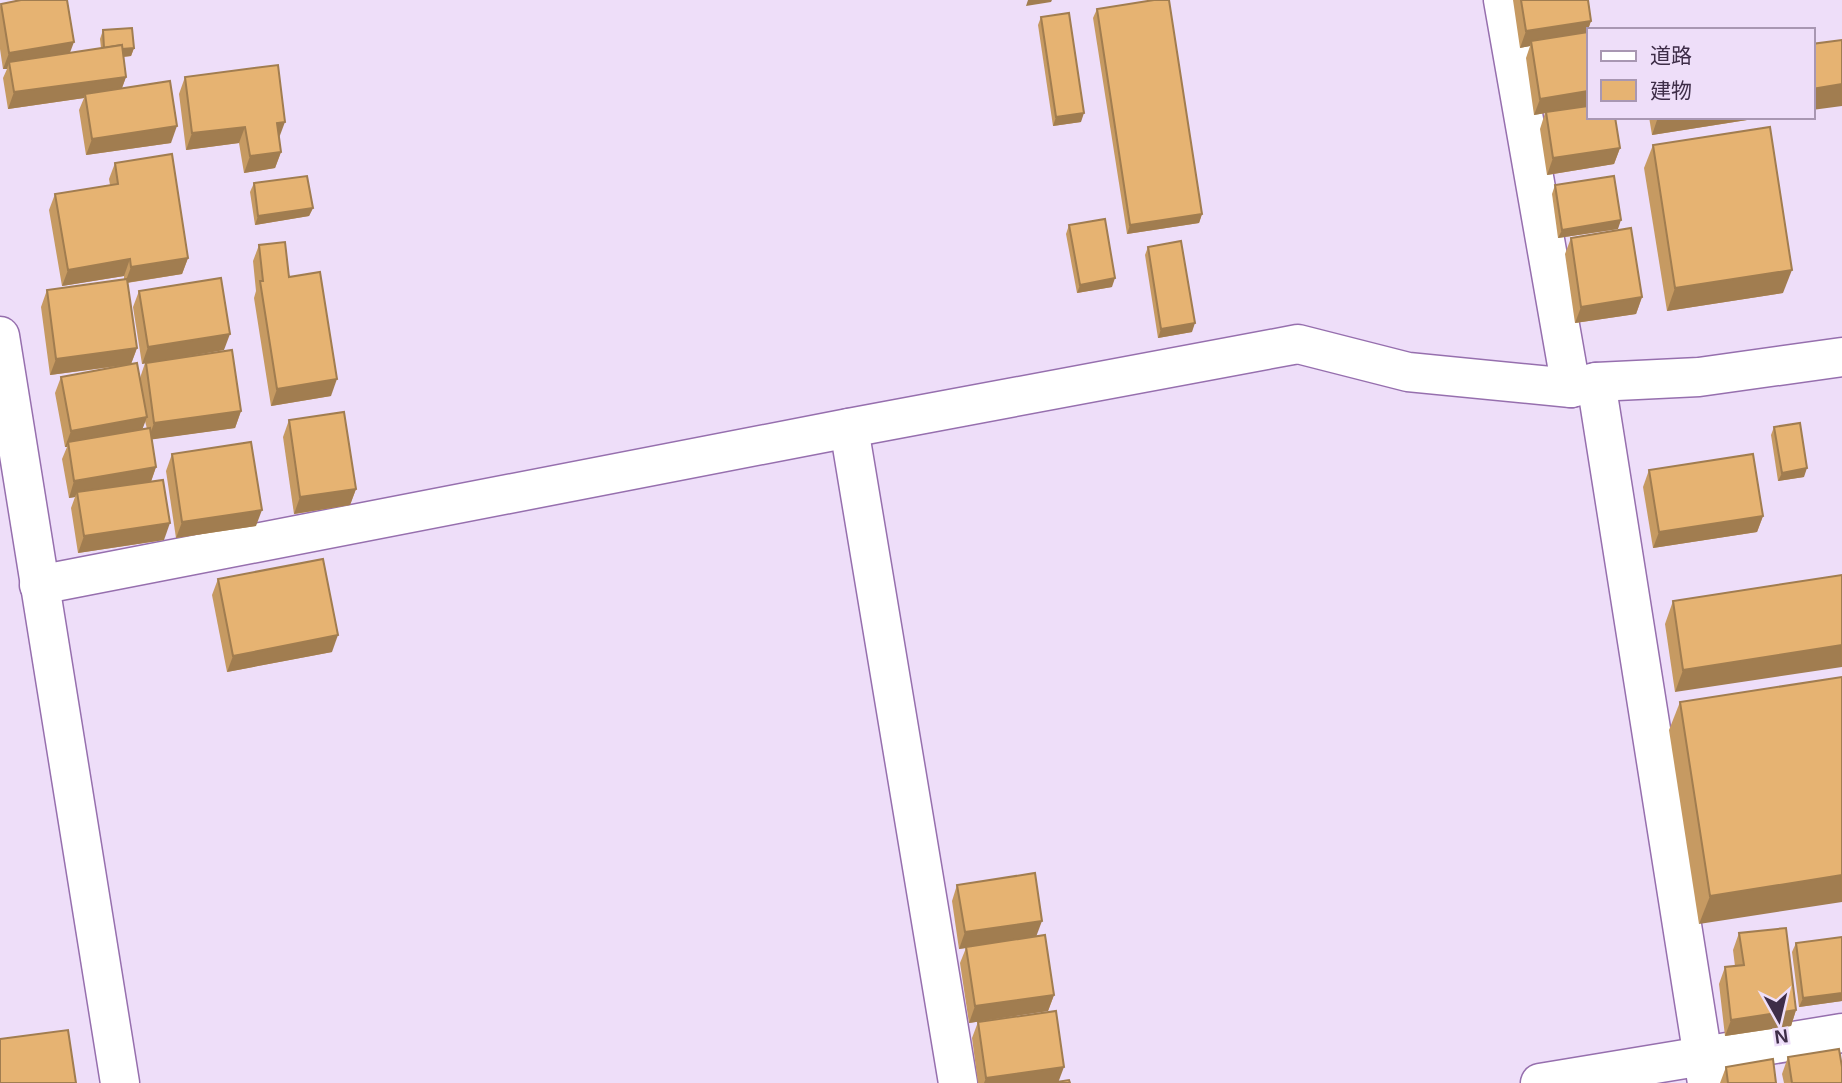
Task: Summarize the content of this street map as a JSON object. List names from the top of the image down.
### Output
{
  "legend": ["道路", "建物"],
  "north": "bottom"
}
